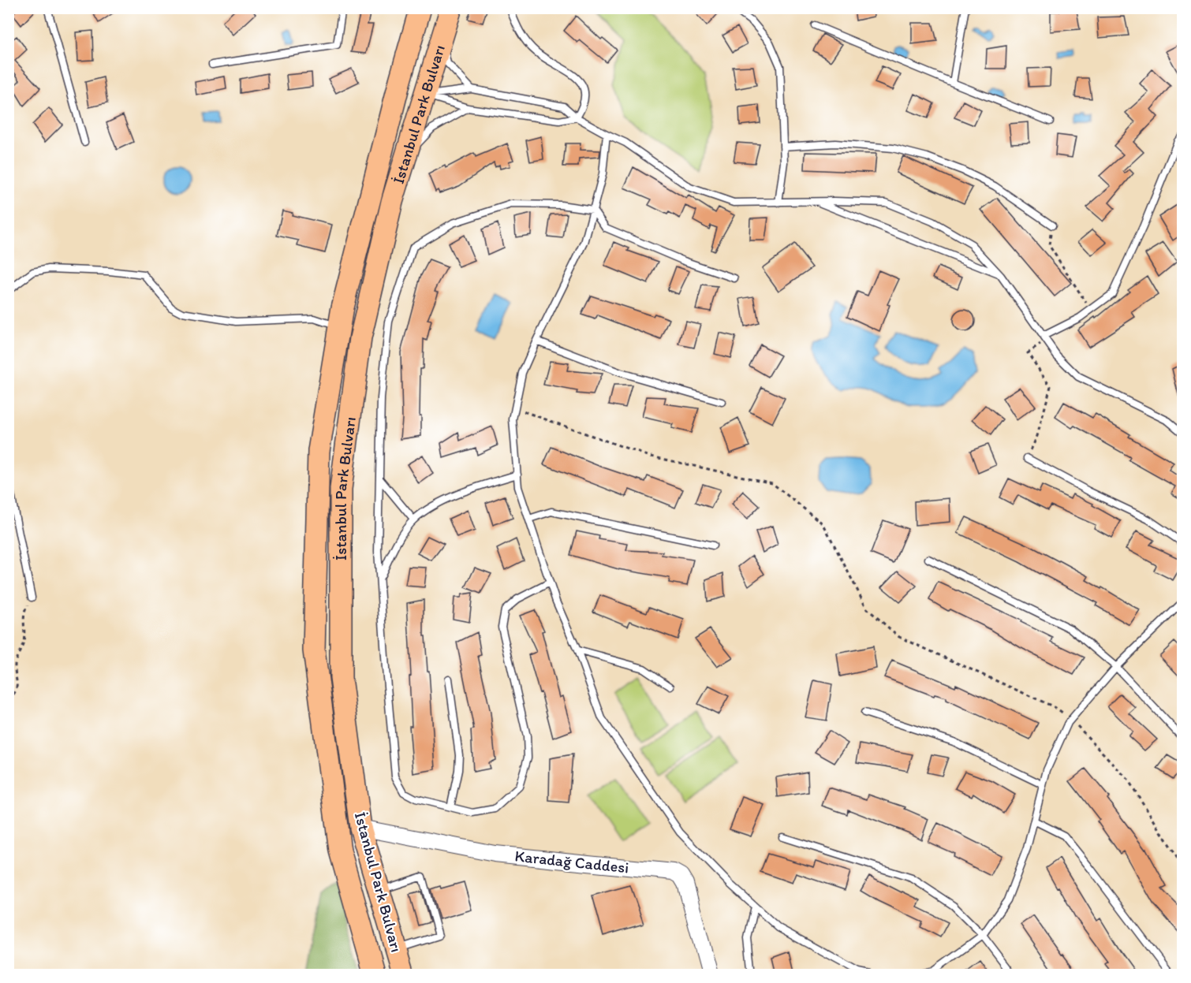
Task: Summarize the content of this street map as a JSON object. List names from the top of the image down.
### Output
{
  "streets": {
    "highway": ["İstanbul Park Bulvarı"],
    "street": ["Karadağ Caddesi"]
  },
  "crossings": [
    ["İstanbul Park Bulvarı", "Karadağ Caddesi"]
  ]
}
